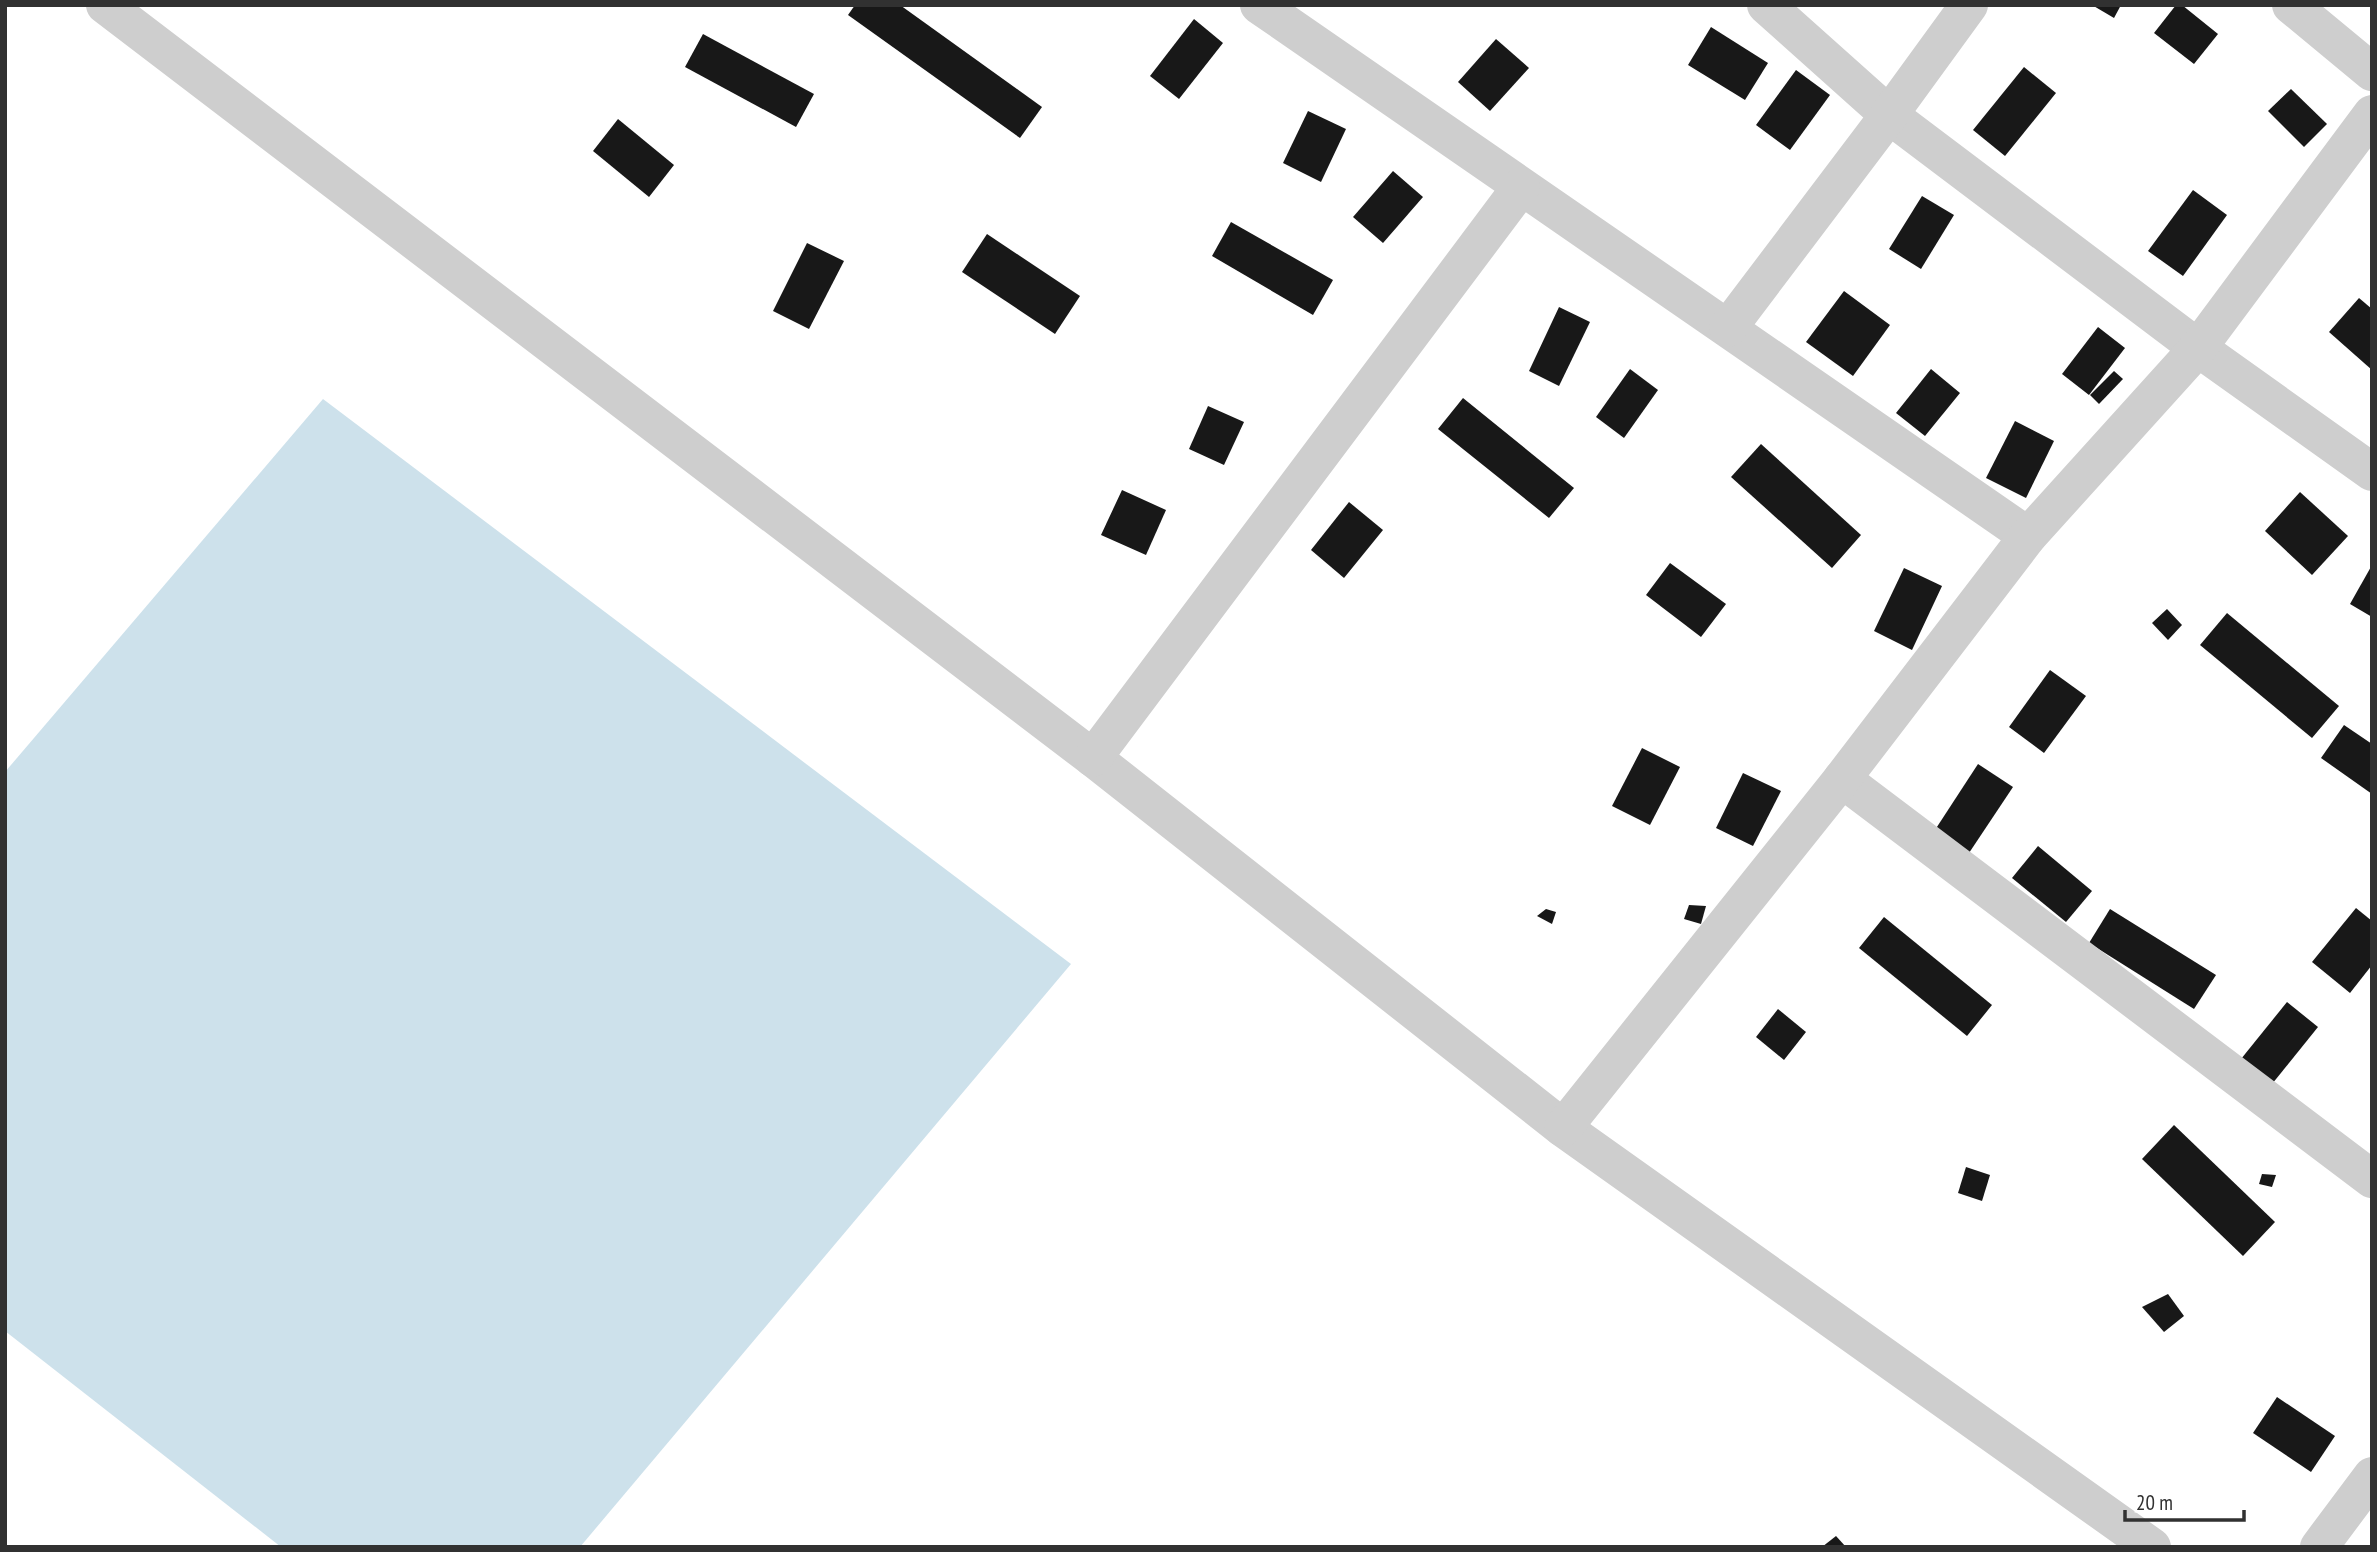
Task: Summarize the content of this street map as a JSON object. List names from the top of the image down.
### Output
{
  "scale_bar": "20 m"
}
